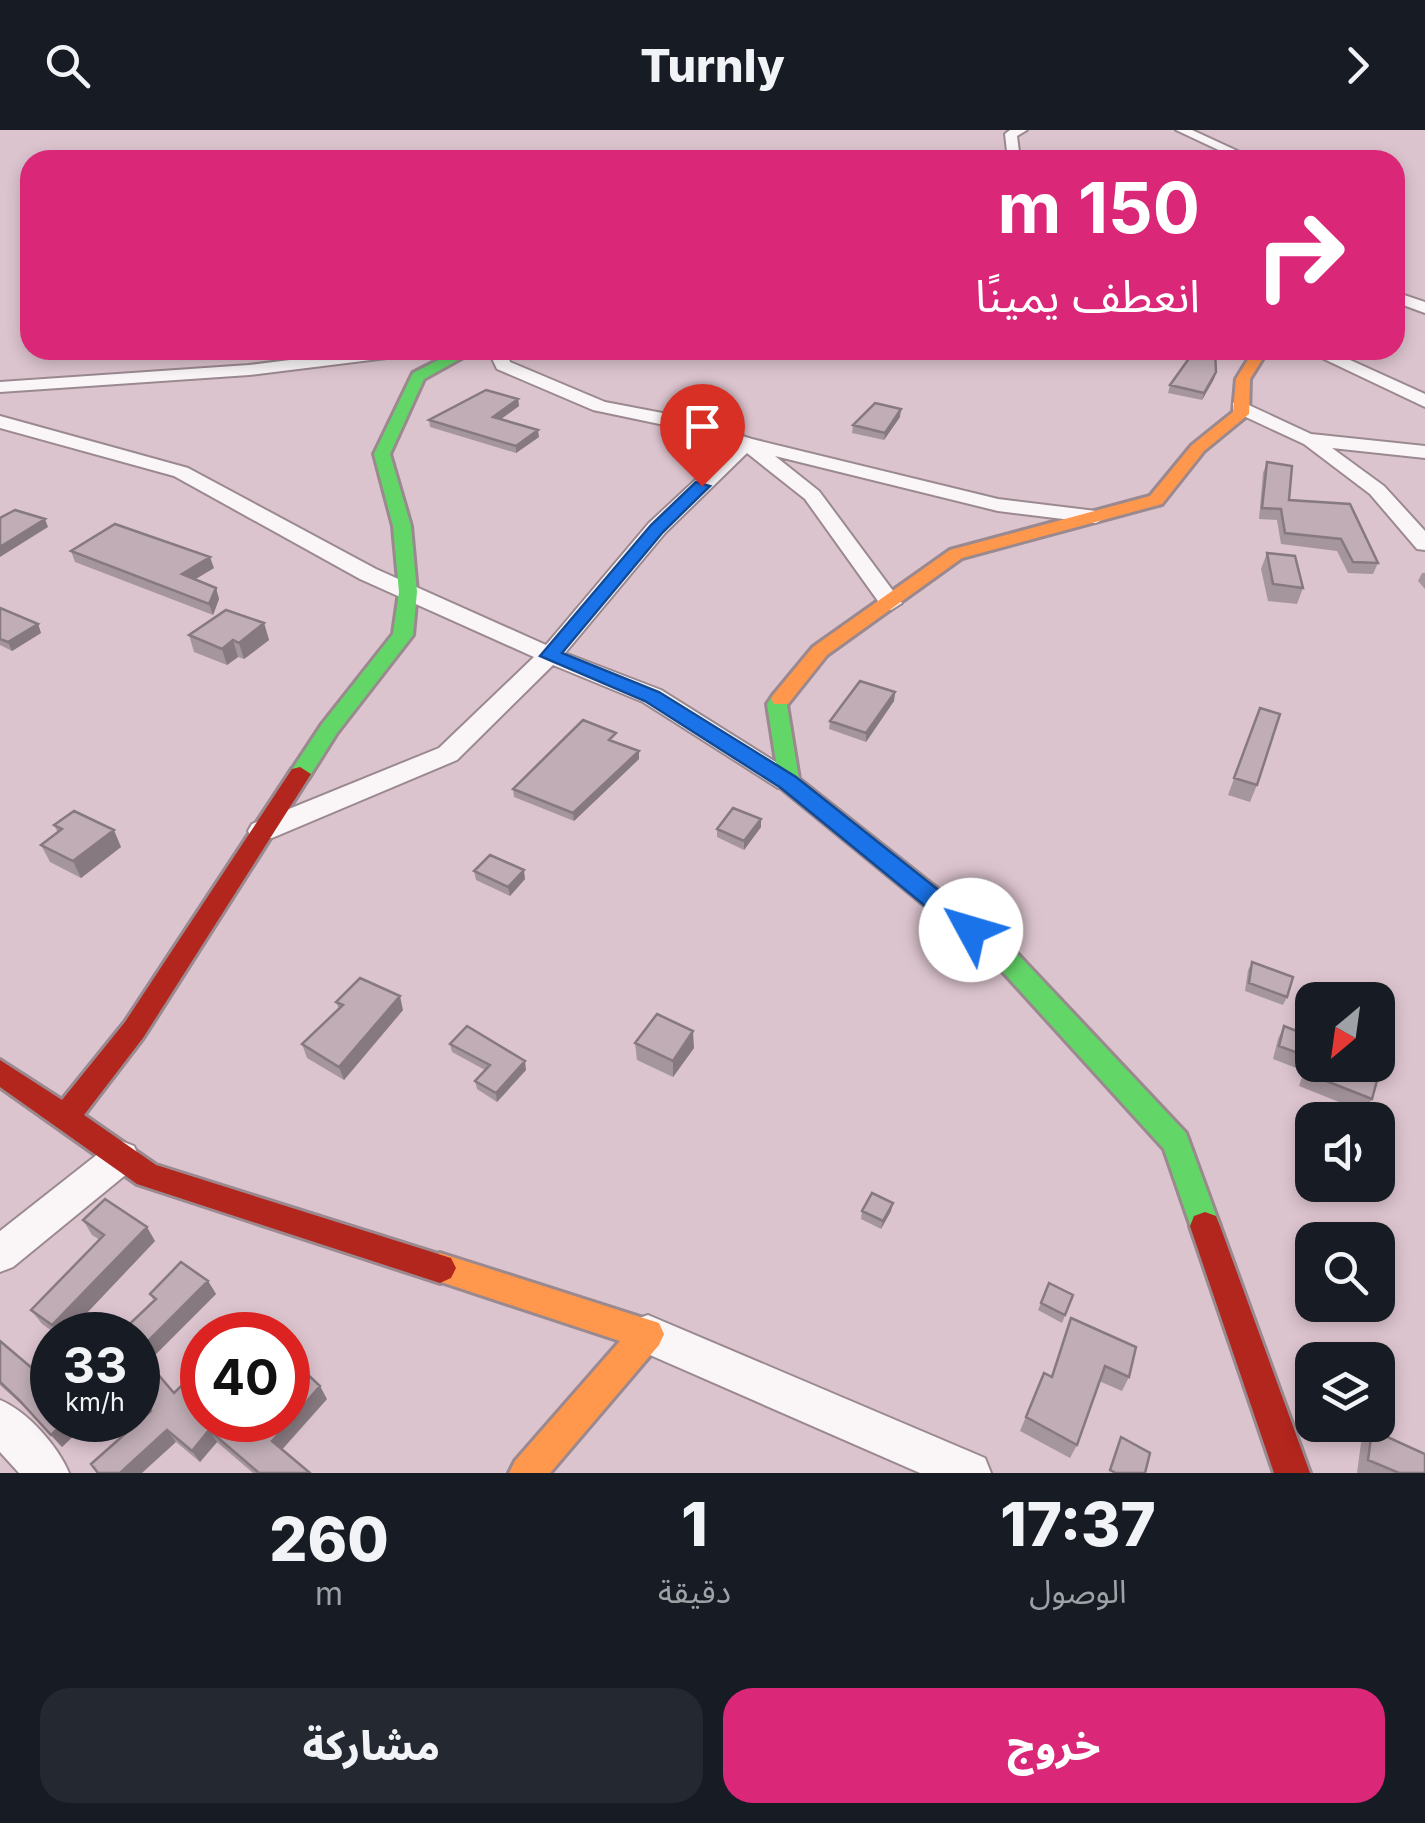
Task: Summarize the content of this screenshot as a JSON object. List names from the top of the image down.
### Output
{
  "north": "bottom left",
  "page": {
    "header": "Turnly",
    "turn": ["150 m", "انعطف يمينًا"],
    "speed": "33 km/h",
    "limit": "40",
    "eta": [
      "17:37",
      "الوصول",
      "1",
      "دقيقة",
      "260",
      "m"
    ],
    "buttons": ["خروج", "مشاركة"]
  }
}
